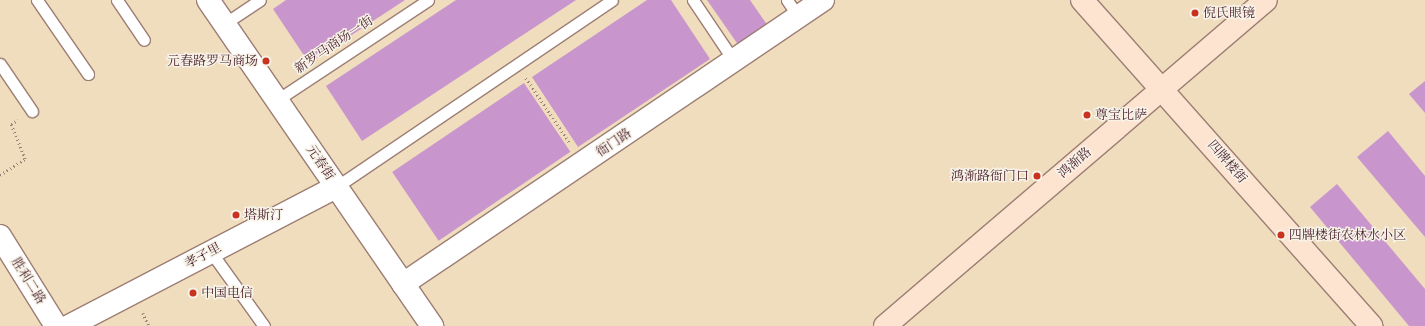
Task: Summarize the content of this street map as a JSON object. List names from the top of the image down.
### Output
{
  "streets": {
    "street": [
      "衙门路",
      "四牌楼街",
      "元春街",
      "鸿渐路",
      "孝子里",
      "胜利二路"
    ],
    "lane": ["新罗马商场一街"]
  },
  "crossings": [
    ["新罗马商场一街", "元春街"],
    ["衙门路", "元春街"],
    ["四牌楼街", "鸿渐路"],
    ["元春街", "孝子里"]
  ],
  "places": [
    "倪氏眼镜",
    "元春路罗马商场",
    "尊宝比萨",
    "鸿渐路衙门口",
    "塔斯汀",
    "四牌楼街农林水小区",
    "中国电信"
  ]
}
